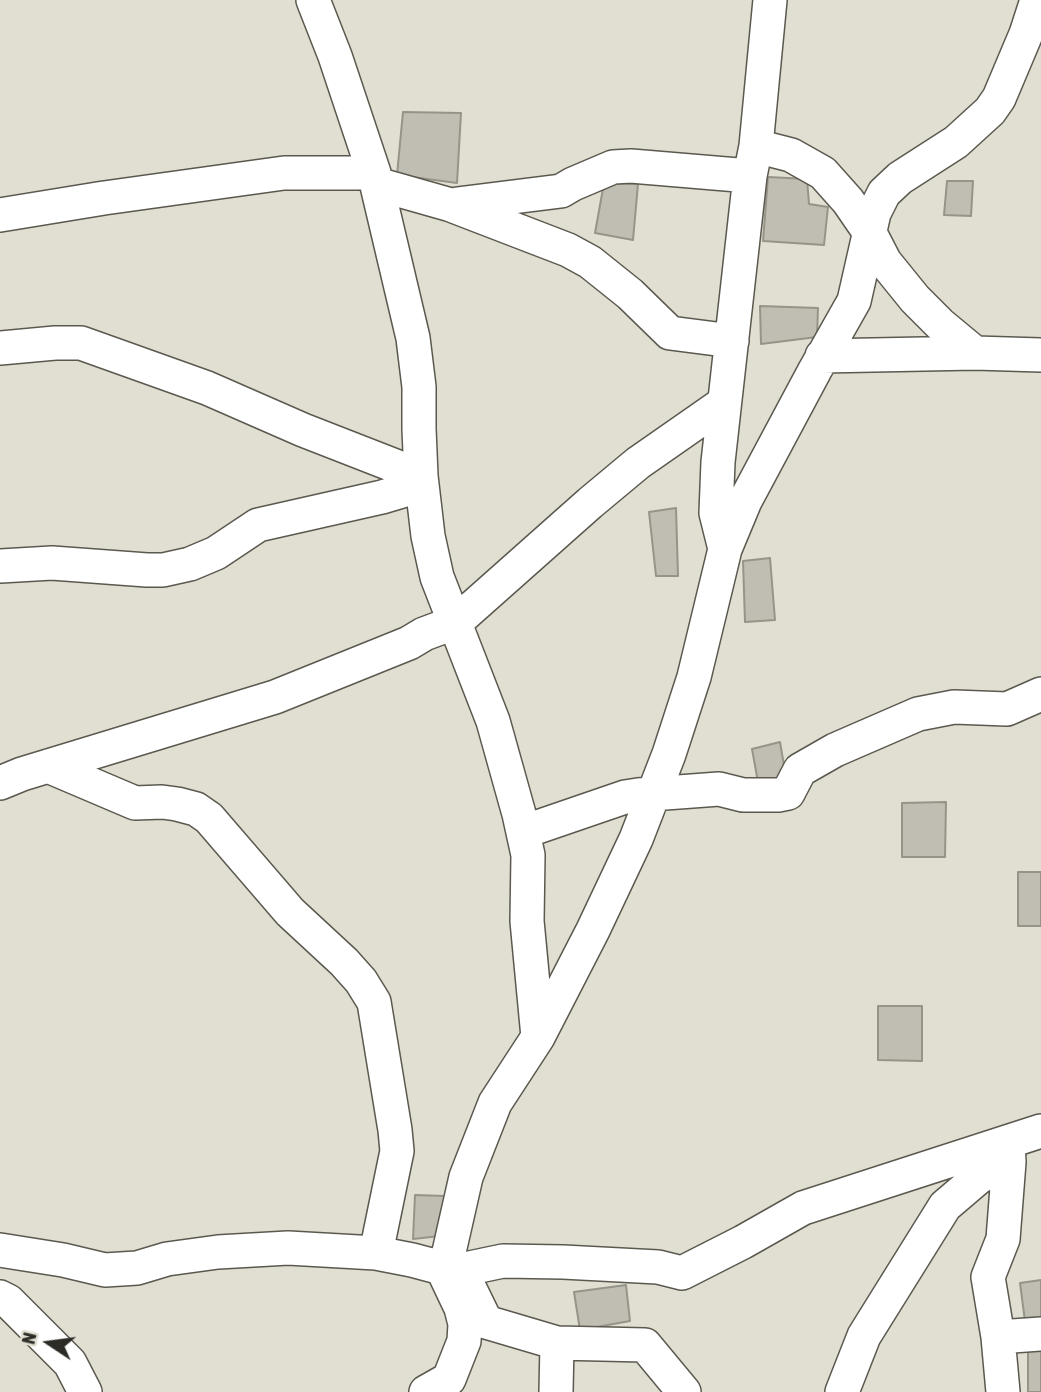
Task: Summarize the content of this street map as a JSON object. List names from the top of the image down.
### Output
{
  "north": "left"
}
